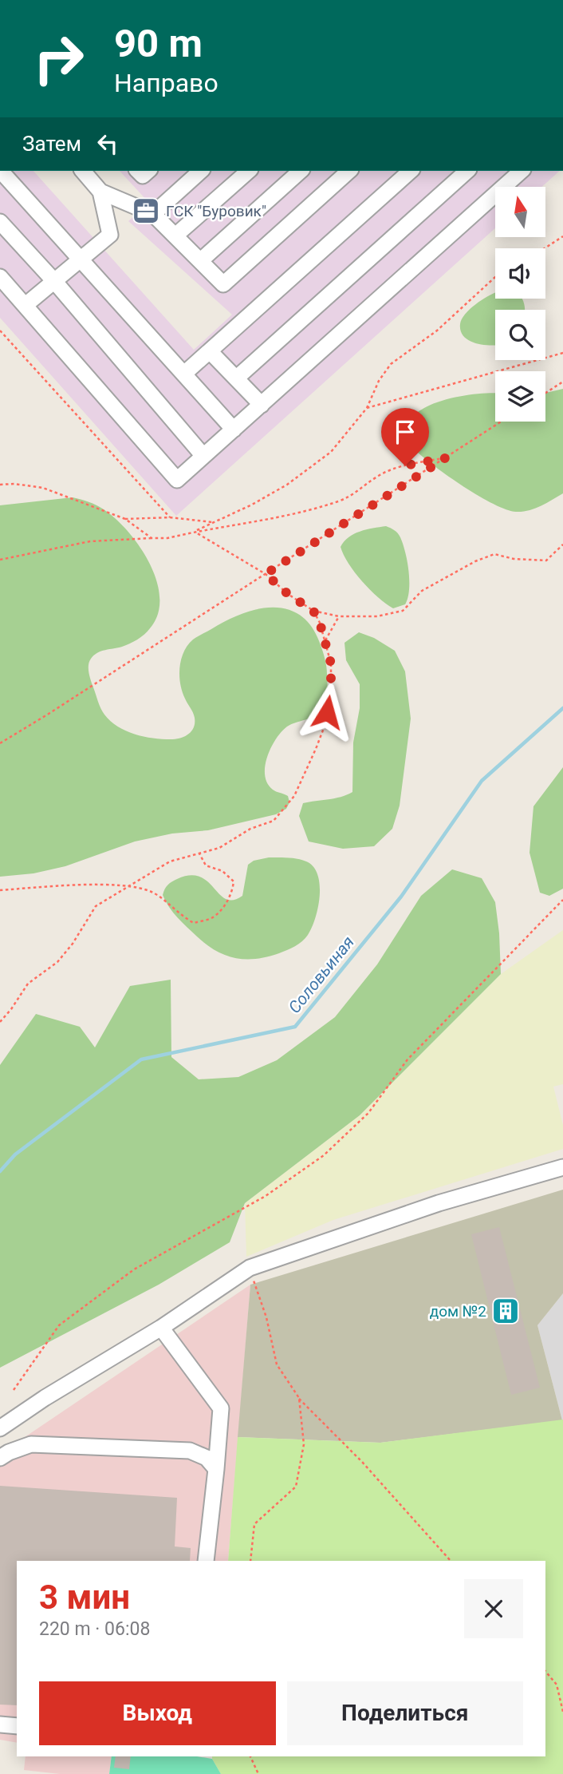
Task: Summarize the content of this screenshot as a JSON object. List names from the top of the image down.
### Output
{
  "water": ["Соловьиная"],
  "places": {
    "office": ["ГСК \"Буровик\""],
    "building": ["дом №2"]
  },
  "north": "top",
  "page": {
    "turn": ["90 m", "Направо"],
    "then": "Затем",
    "heading": ["3 мин", "220 m · 06:08"],
    "buttons": ["Выход", "Поделиться"]
  }
}
